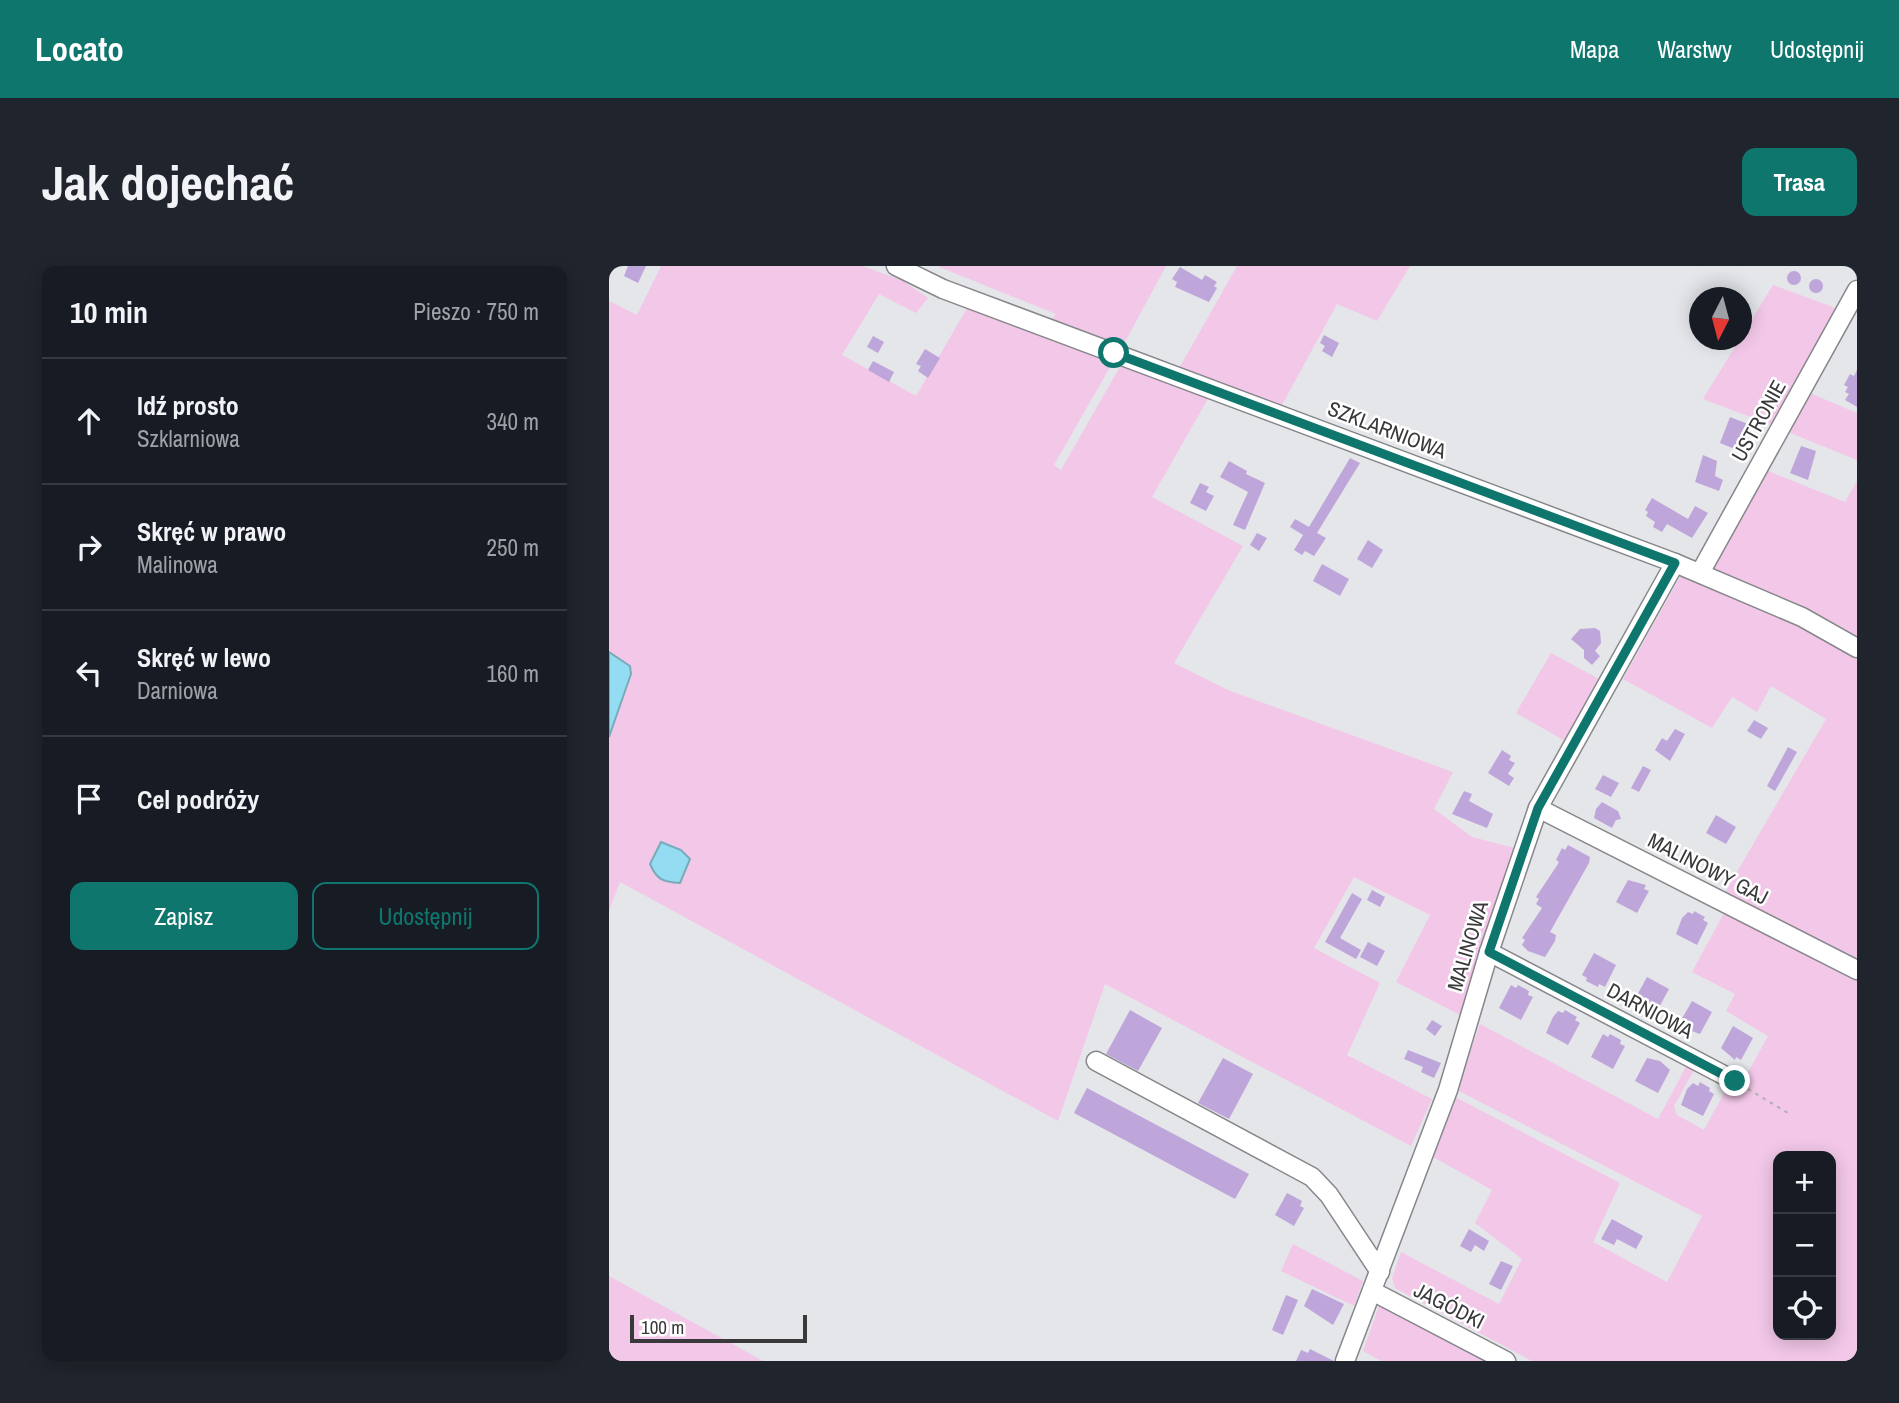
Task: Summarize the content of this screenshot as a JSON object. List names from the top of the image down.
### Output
{
  "streets": {
    "street": [
      "USTRONIE",
      "SZKLARNIOWA",
      "MALINOWY GAJ",
      "MALINOWA",
      "DARNIOWA",
      "JAGÓDKI"
    ]
  },
  "crossings": [
    ["USTRONIE", "SZKLARNIOWA"],
    ["SZKLARNIOWA", "MALINOWA"],
    ["MALINOWY GAJ", "MALINOWA"],
    ["MALINOWA", "DARNIOWA"],
    ["MALINOWA", "JAGÓDKI"]
  ],
  "scale_bar": "100 m",
  "north": "bottom",
  "page": {
    "header": "Locato",
    "nav": ["Mapa", "Warstwy", "Udostępnij"],
    "buttons": [
      "Trasa",
      ["Zapisz", "Udostępnij"]
    ],
    "title": "Jak dojechać",
    "heading": ["10 min", "Pieszo · 750 m"],
    "list": [
      ["Idź prosto", "Szklarniowa", "340 m"],
      ["Skręć w prawo", "Malinowa", "250 m"],
      ["Skręć w lewo", "Darniowa", "160 m"],
      "Cel podróży"
    ],
    "map_buttons": ["+", "−"],
    "scale": "100 m"
  }
}
